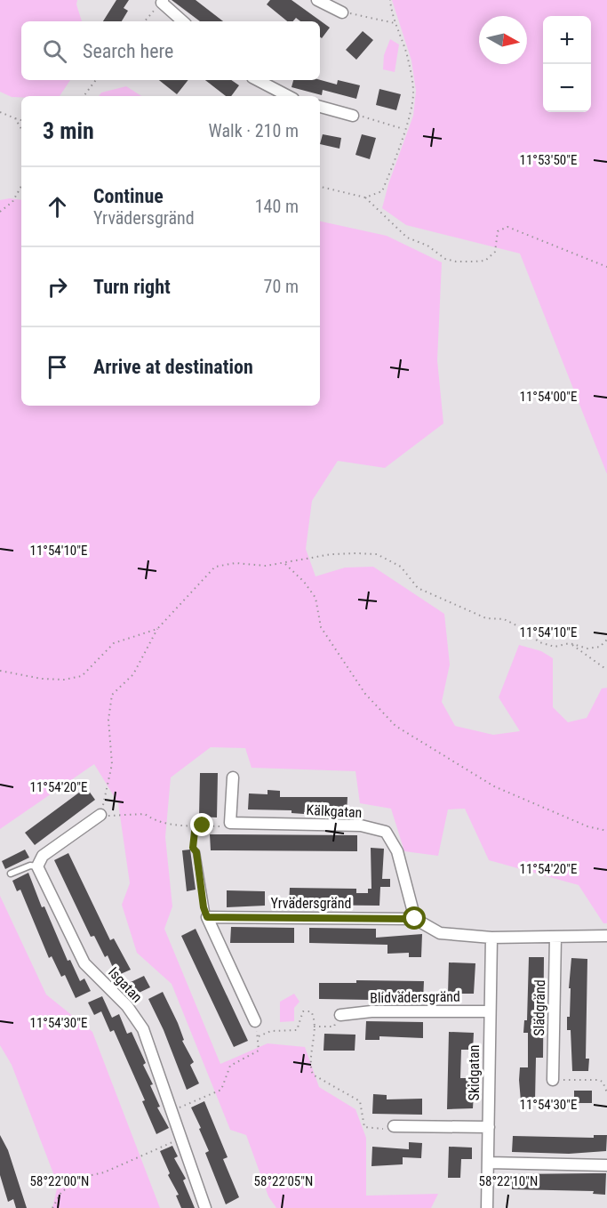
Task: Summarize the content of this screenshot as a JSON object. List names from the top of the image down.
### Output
{
  "streets": {
    "street": [
      "Kälkgatan",
      "Yrvädersgränd",
      "Isgatan",
      "Blidvädersgränd",
      "Slädgränd",
      "Skidgatan"
    ]
  },
  "crossings": [
    ["Kälkgatan", "Yrvädersgränd"],
    ["Blidvädersgränd", "Skidgatan"]
  ],
  "north": "right",
  "page": {
    "map_buttons": ["+", "−"],
    "search": "Search here",
    "heading": ["3 min", "Walk · 210 m"],
    "list": [
      ["Continue", "Yrvädersgränd", "140 m"],
      ["Turn right", "70 m"],
      "Arrive at destination"
    ]
  },
  "coordinates": [
    "11°53'50\"E",
    "11°54'00\"E",
    "11°54'10\"E",
    "11°54'20\"E",
    "11°54'30\"E",
    "58°22'00\"N",
    "58°22'05\"N",
    "58°22'10\"N"
  ]
}
